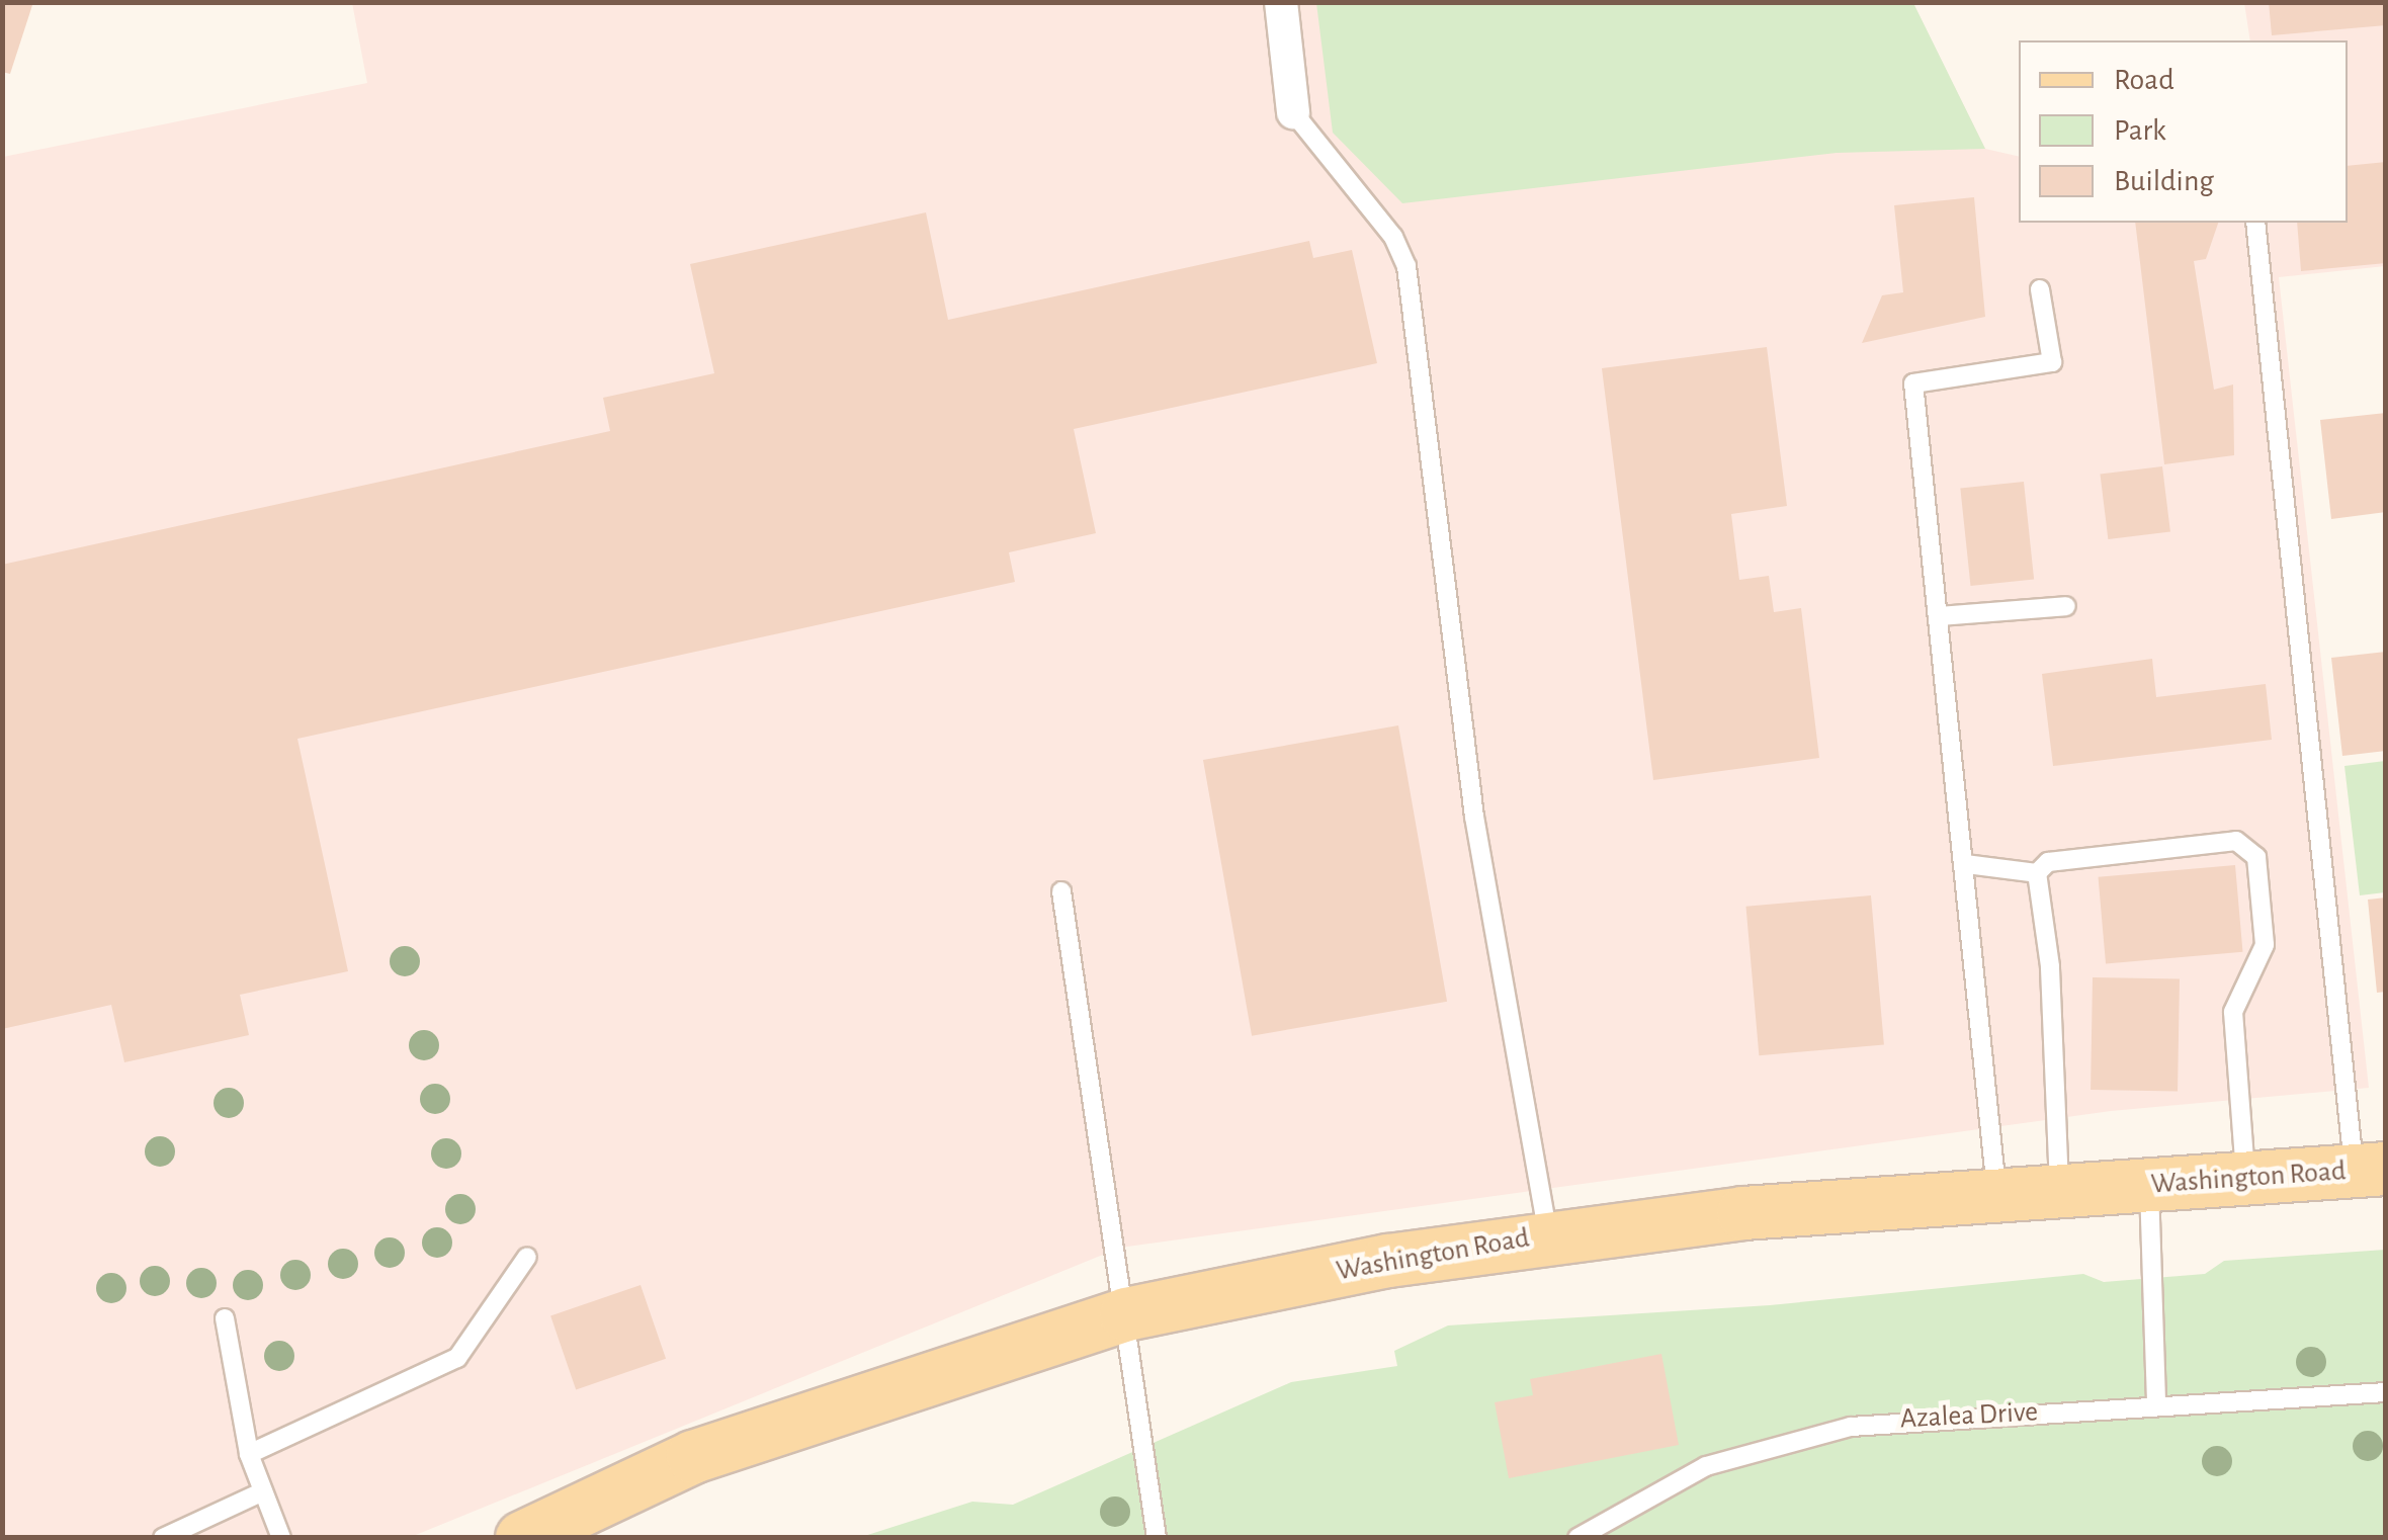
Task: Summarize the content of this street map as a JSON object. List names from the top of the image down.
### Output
{
  "streets": {
    "main road": ["Washington Road"],
    "lane": ["Azalea Drive"]
  },
  "legend": ["Road", "Park", "Building"]
}
